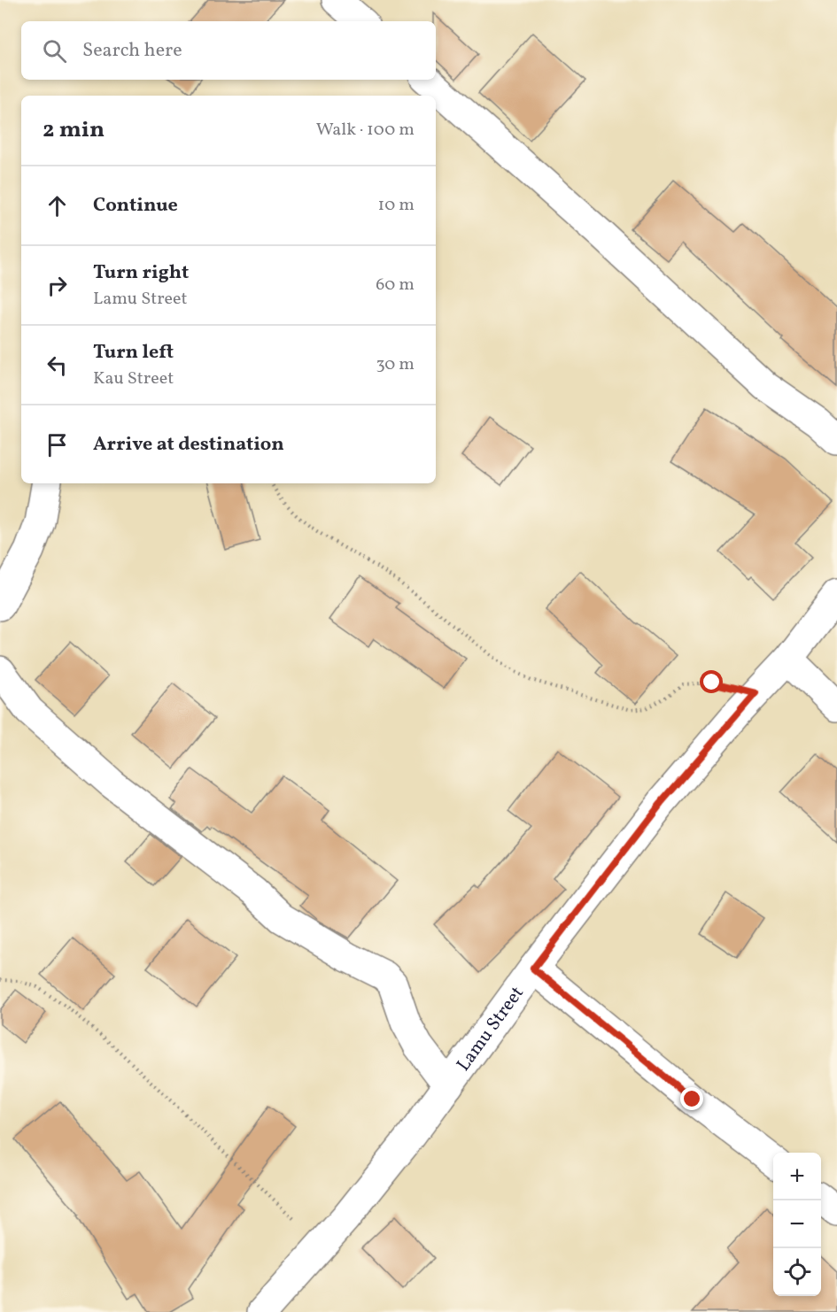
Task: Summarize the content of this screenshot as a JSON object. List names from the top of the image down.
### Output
{
  "streets": {
    "street": ["Lamu Street"]
  },
  "page": {
    "search": "Search here",
    "heading": ["2 min", "Walk · 100 m"],
    "list": [
      ["Continue", "10 m"],
      ["Turn right", "Lamu Street", "60 m"],
      ["Turn left", "Kau Street", "30 m"],
      "Arrive at destination"
    ],
    "map_buttons": ["+", "−"]
  }
}
